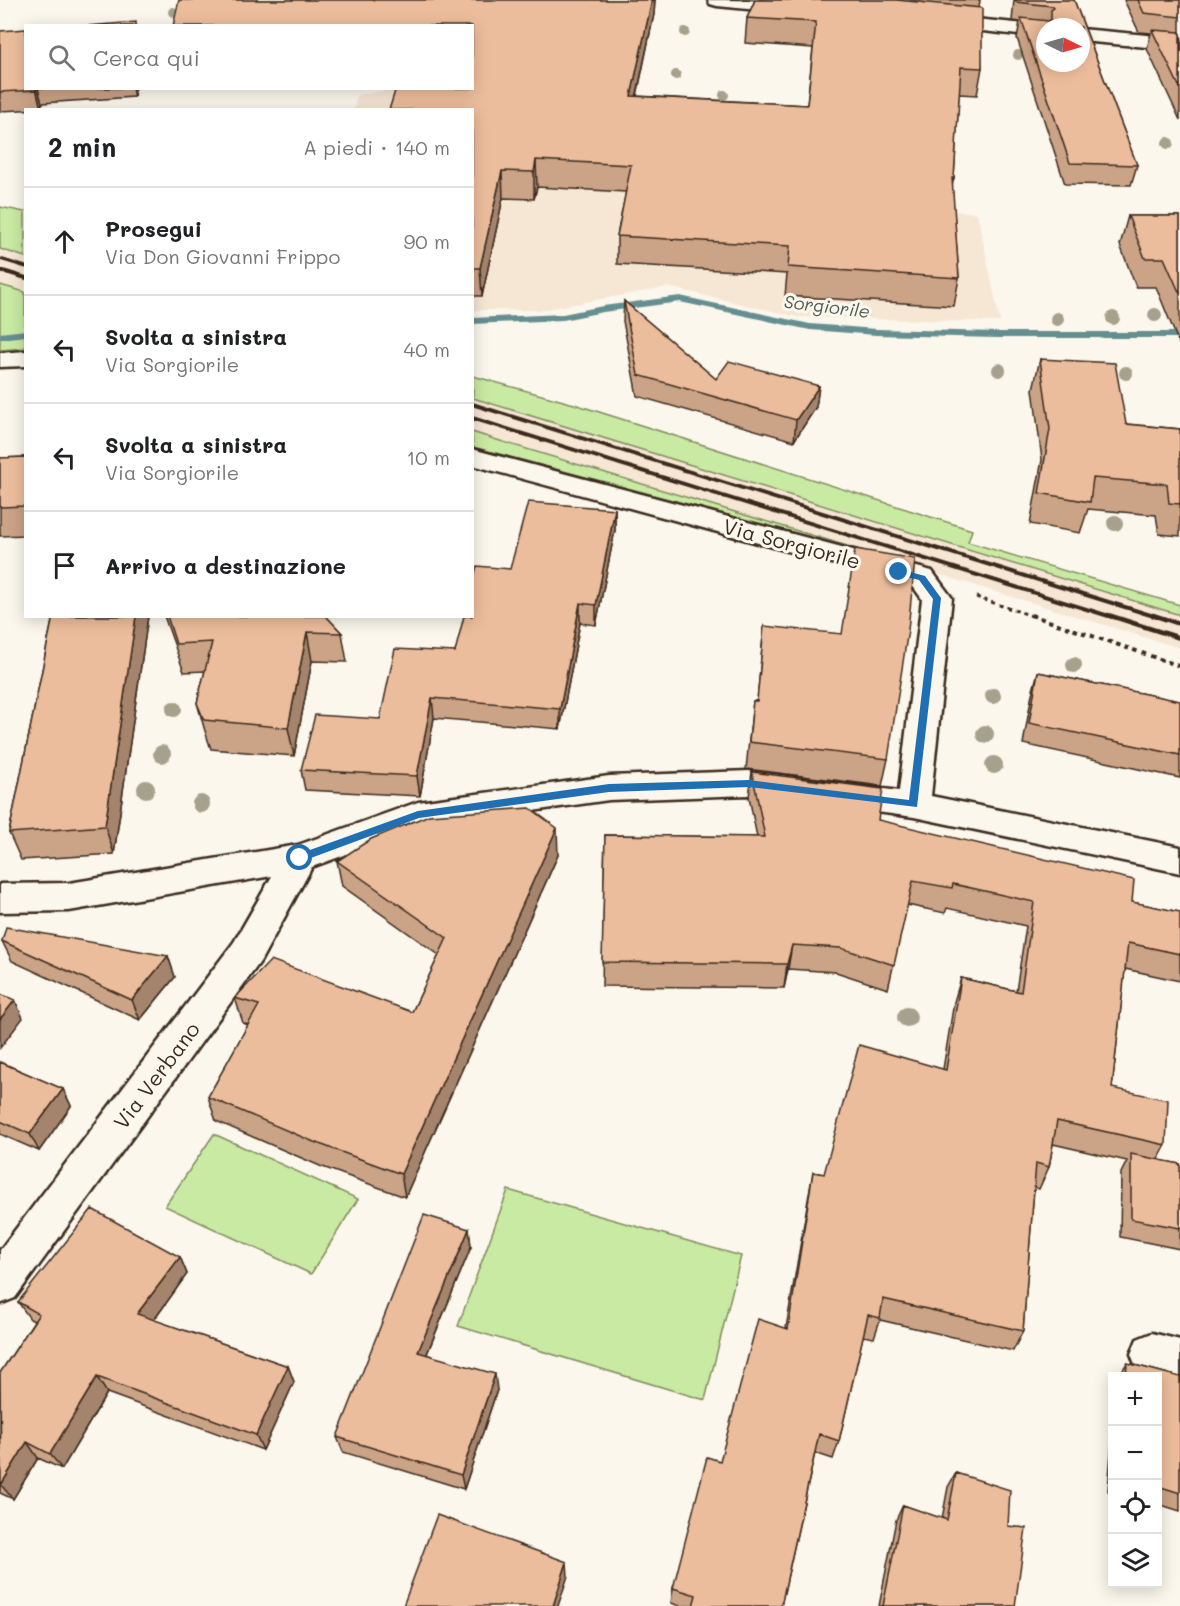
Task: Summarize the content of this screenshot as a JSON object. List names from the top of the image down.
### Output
{
  "streets": {
    "street": ["Via Sorgiorile", "Via Verbano"]
  },
  "water": ["Sorgiorile"],
  "north": "right",
  "page": {
    "search": "Cerca qui",
    "heading": ["2 min", "A piedi · 140 m"],
    "list": [
      ["Prosegui", "Via Don Giovanni Frippo", "90 m"],
      ["Svolta a sinistra", "Via Sorgiorile", "40 m"],
      ["Svolta a sinistra", "Via Sorgiorile", "10 m"],
      "Arrivo a destinazione"
    ],
    "map_buttons": ["+", "−"]
  }
}
